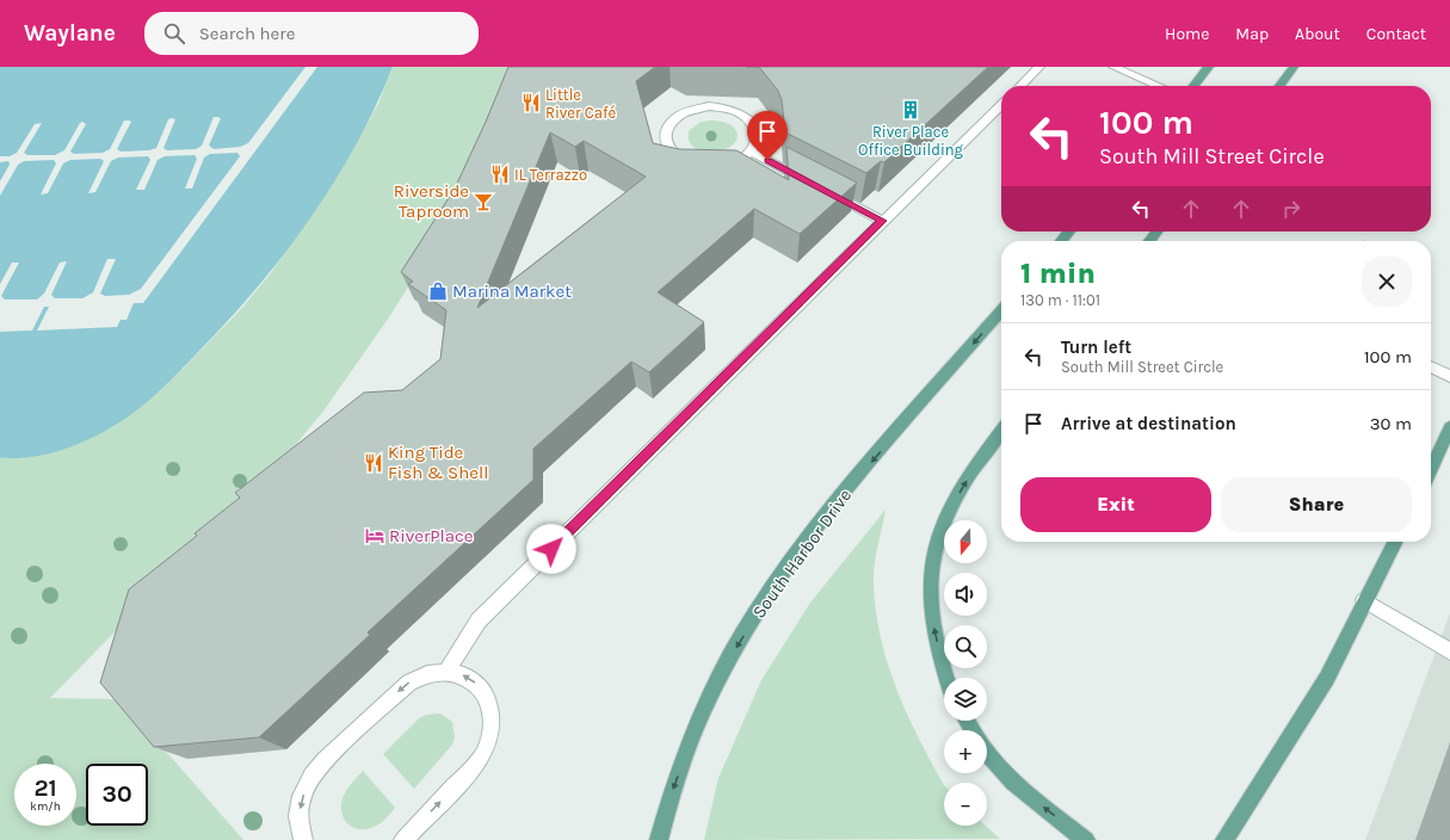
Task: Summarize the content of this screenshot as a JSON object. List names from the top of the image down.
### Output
{
  "streets": {
    "main road": ["South Harbor Drive"]
  },
  "one_way": ["South Harbor Drive"],
  "places": {
    "restaurant": ["Little River Café", "IL Terrazzo", "King Tide Fish & Shell"],
    "building": ["River Place Office Building"],
    "bar": ["Riverside Taproom"],
    "shop": ["Marina Market"],
    "hotel": ["RiverPlace"]
  },
  "north": "bottom",
  "page": {
    "header": "Waylane",
    "search": "Search here",
    "nav": [
      "Home",
      "Map",
      "About",
      "Contact"
    ],
    "turn": ["100 m", "South Mill Street Circle"],
    "heading": ["1 min", "130 m · 11:01"],
    "list": [
      {
        "name": "Turn left",
        "note": "South Mill Street Circle",
        "value": "100 m"
      },
      {
        "name": "Arrive at destination",
        "value": "30 m"
      }
    ],
    "buttons": ["Exit", "Share"],
    "map_buttons": ["+", "−"],
    "speed": "21 km/h",
    "limit": "30"
  }
}
